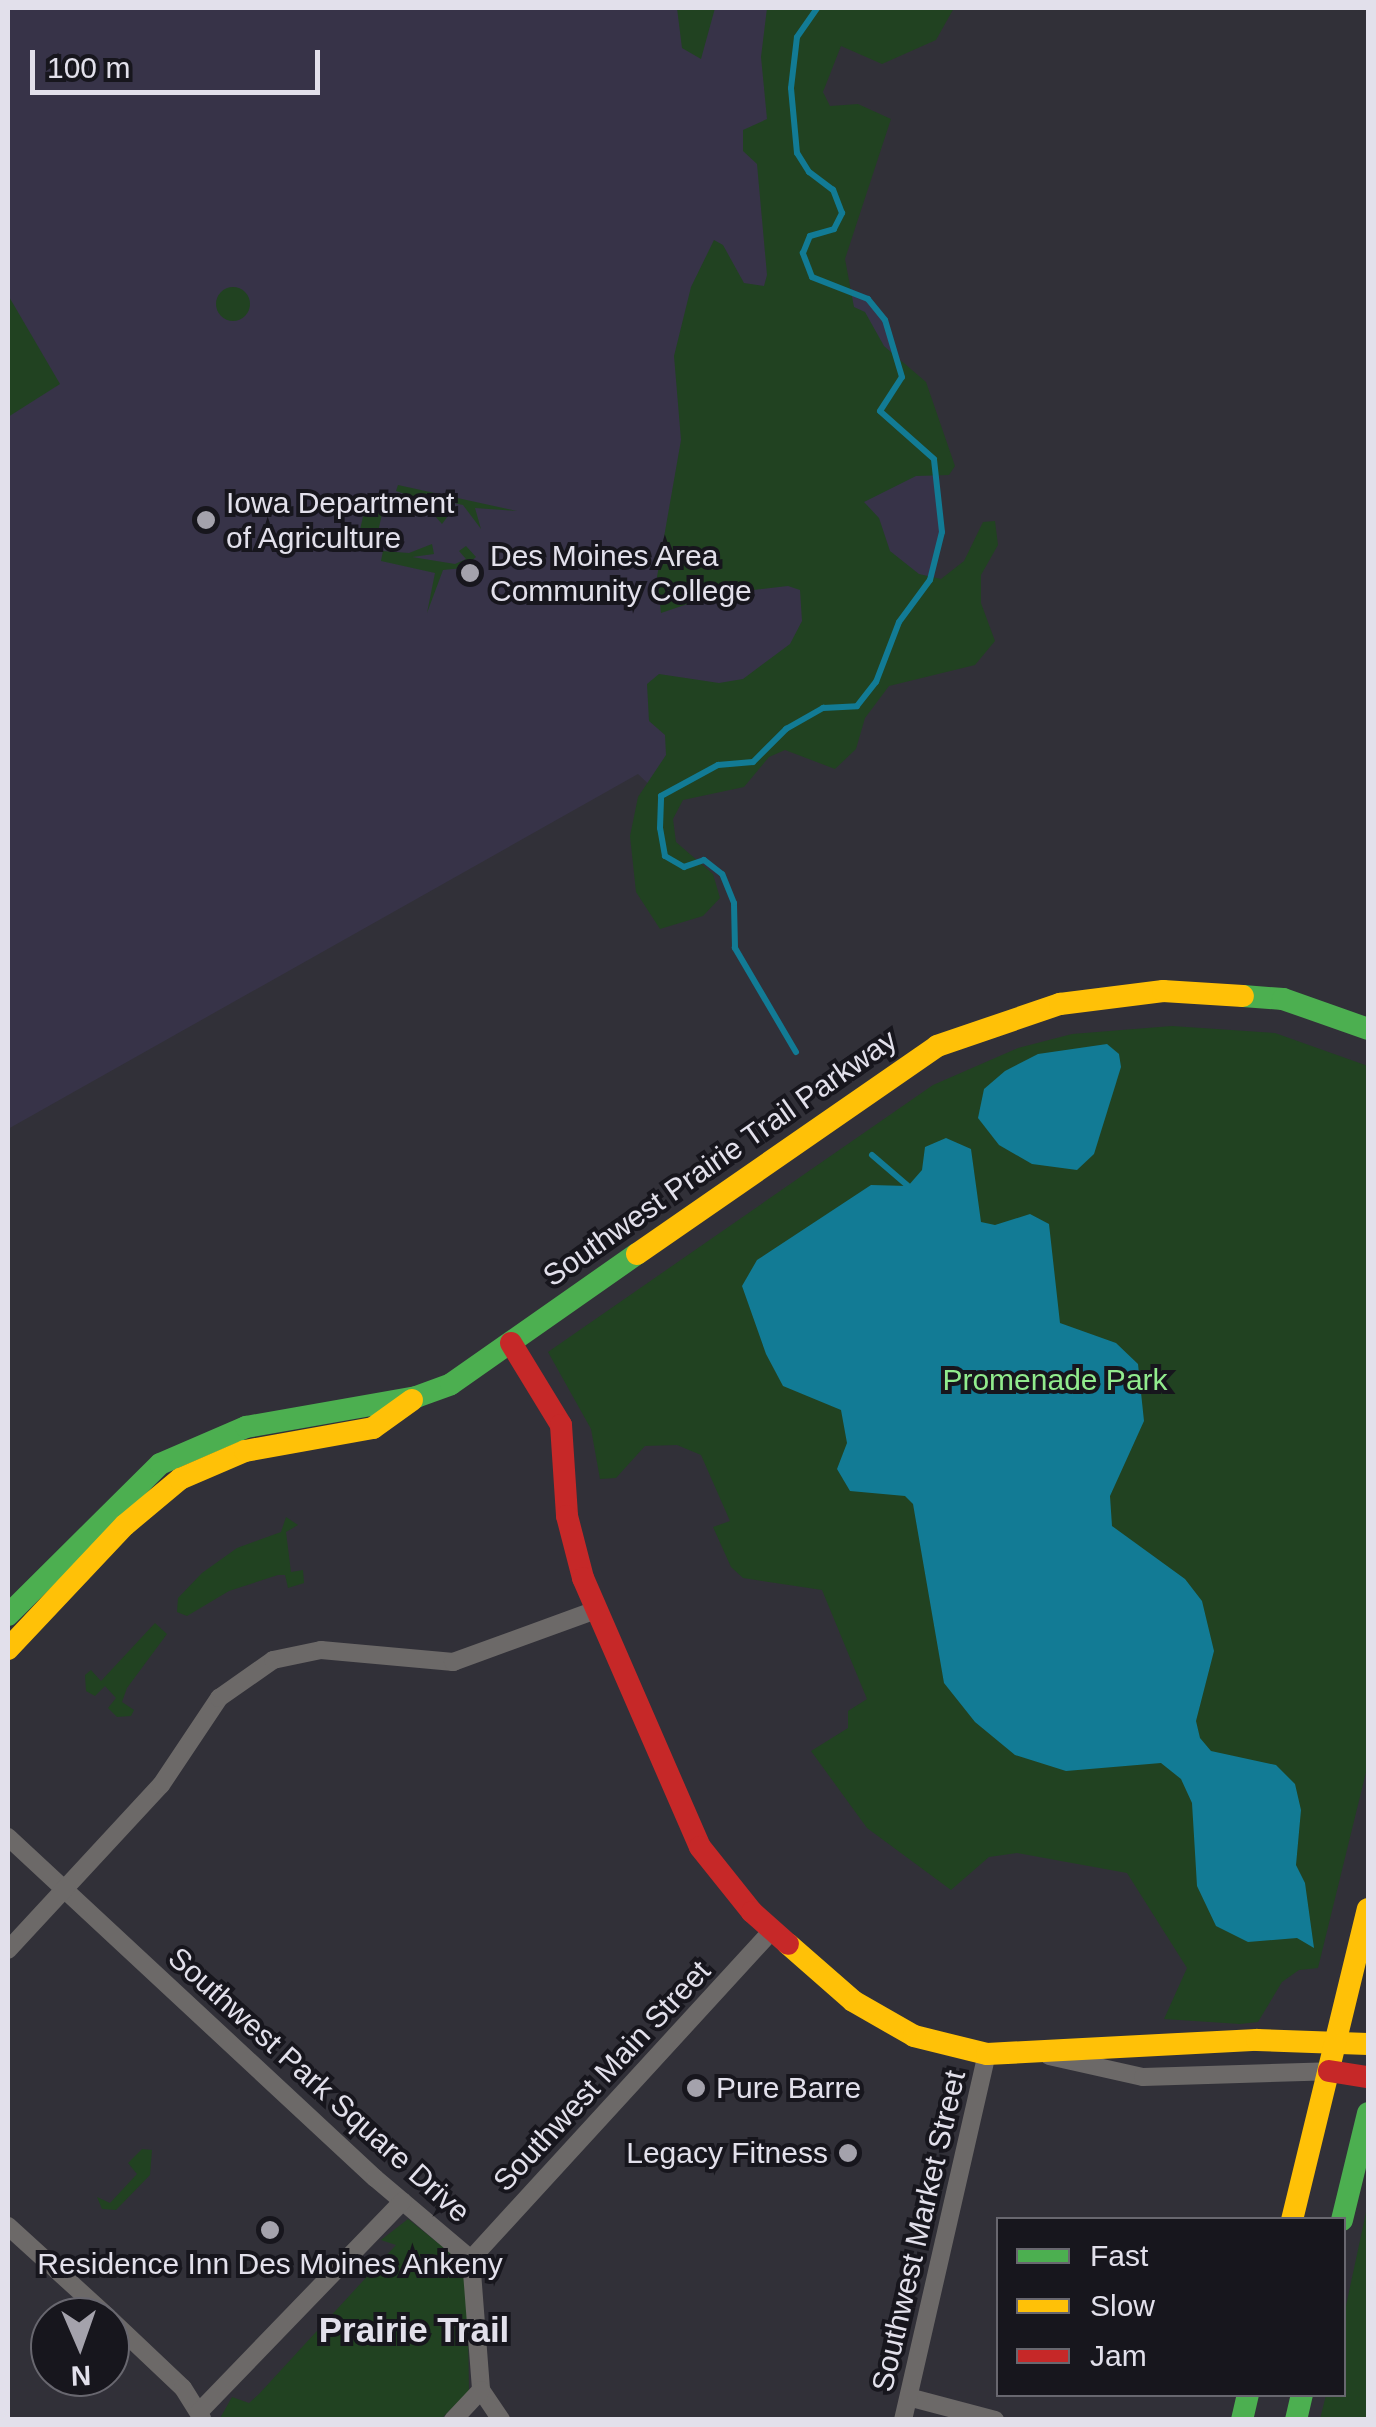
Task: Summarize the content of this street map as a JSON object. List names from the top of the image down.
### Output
{
  "streets": {
    "street": [
      "Southwest Prairie Trail Parkway",
      "Southwest Main Street",
      "Southwest Park Square Drive",
      "Southwest Market Street"
    ]
  },
  "crossings": [
    ["Southwest Main Street", "Southwest Park Square Drive"]
  ],
  "districts": ["Prairie Trail"],
  "parks": ["Promenade Park"],
  "places": [
    "Iowa Department of Agriculture",
    "Des Moines Area Community College",
    "Pure Barre",
    "Legacy Fitness",
    "Residence Inn Des Moines Ankeny"
  ],
  "legend": ["Fast", "Slow", "Jam"],
  "scale_bar": "100 m",
  "north": "bottom"
}
